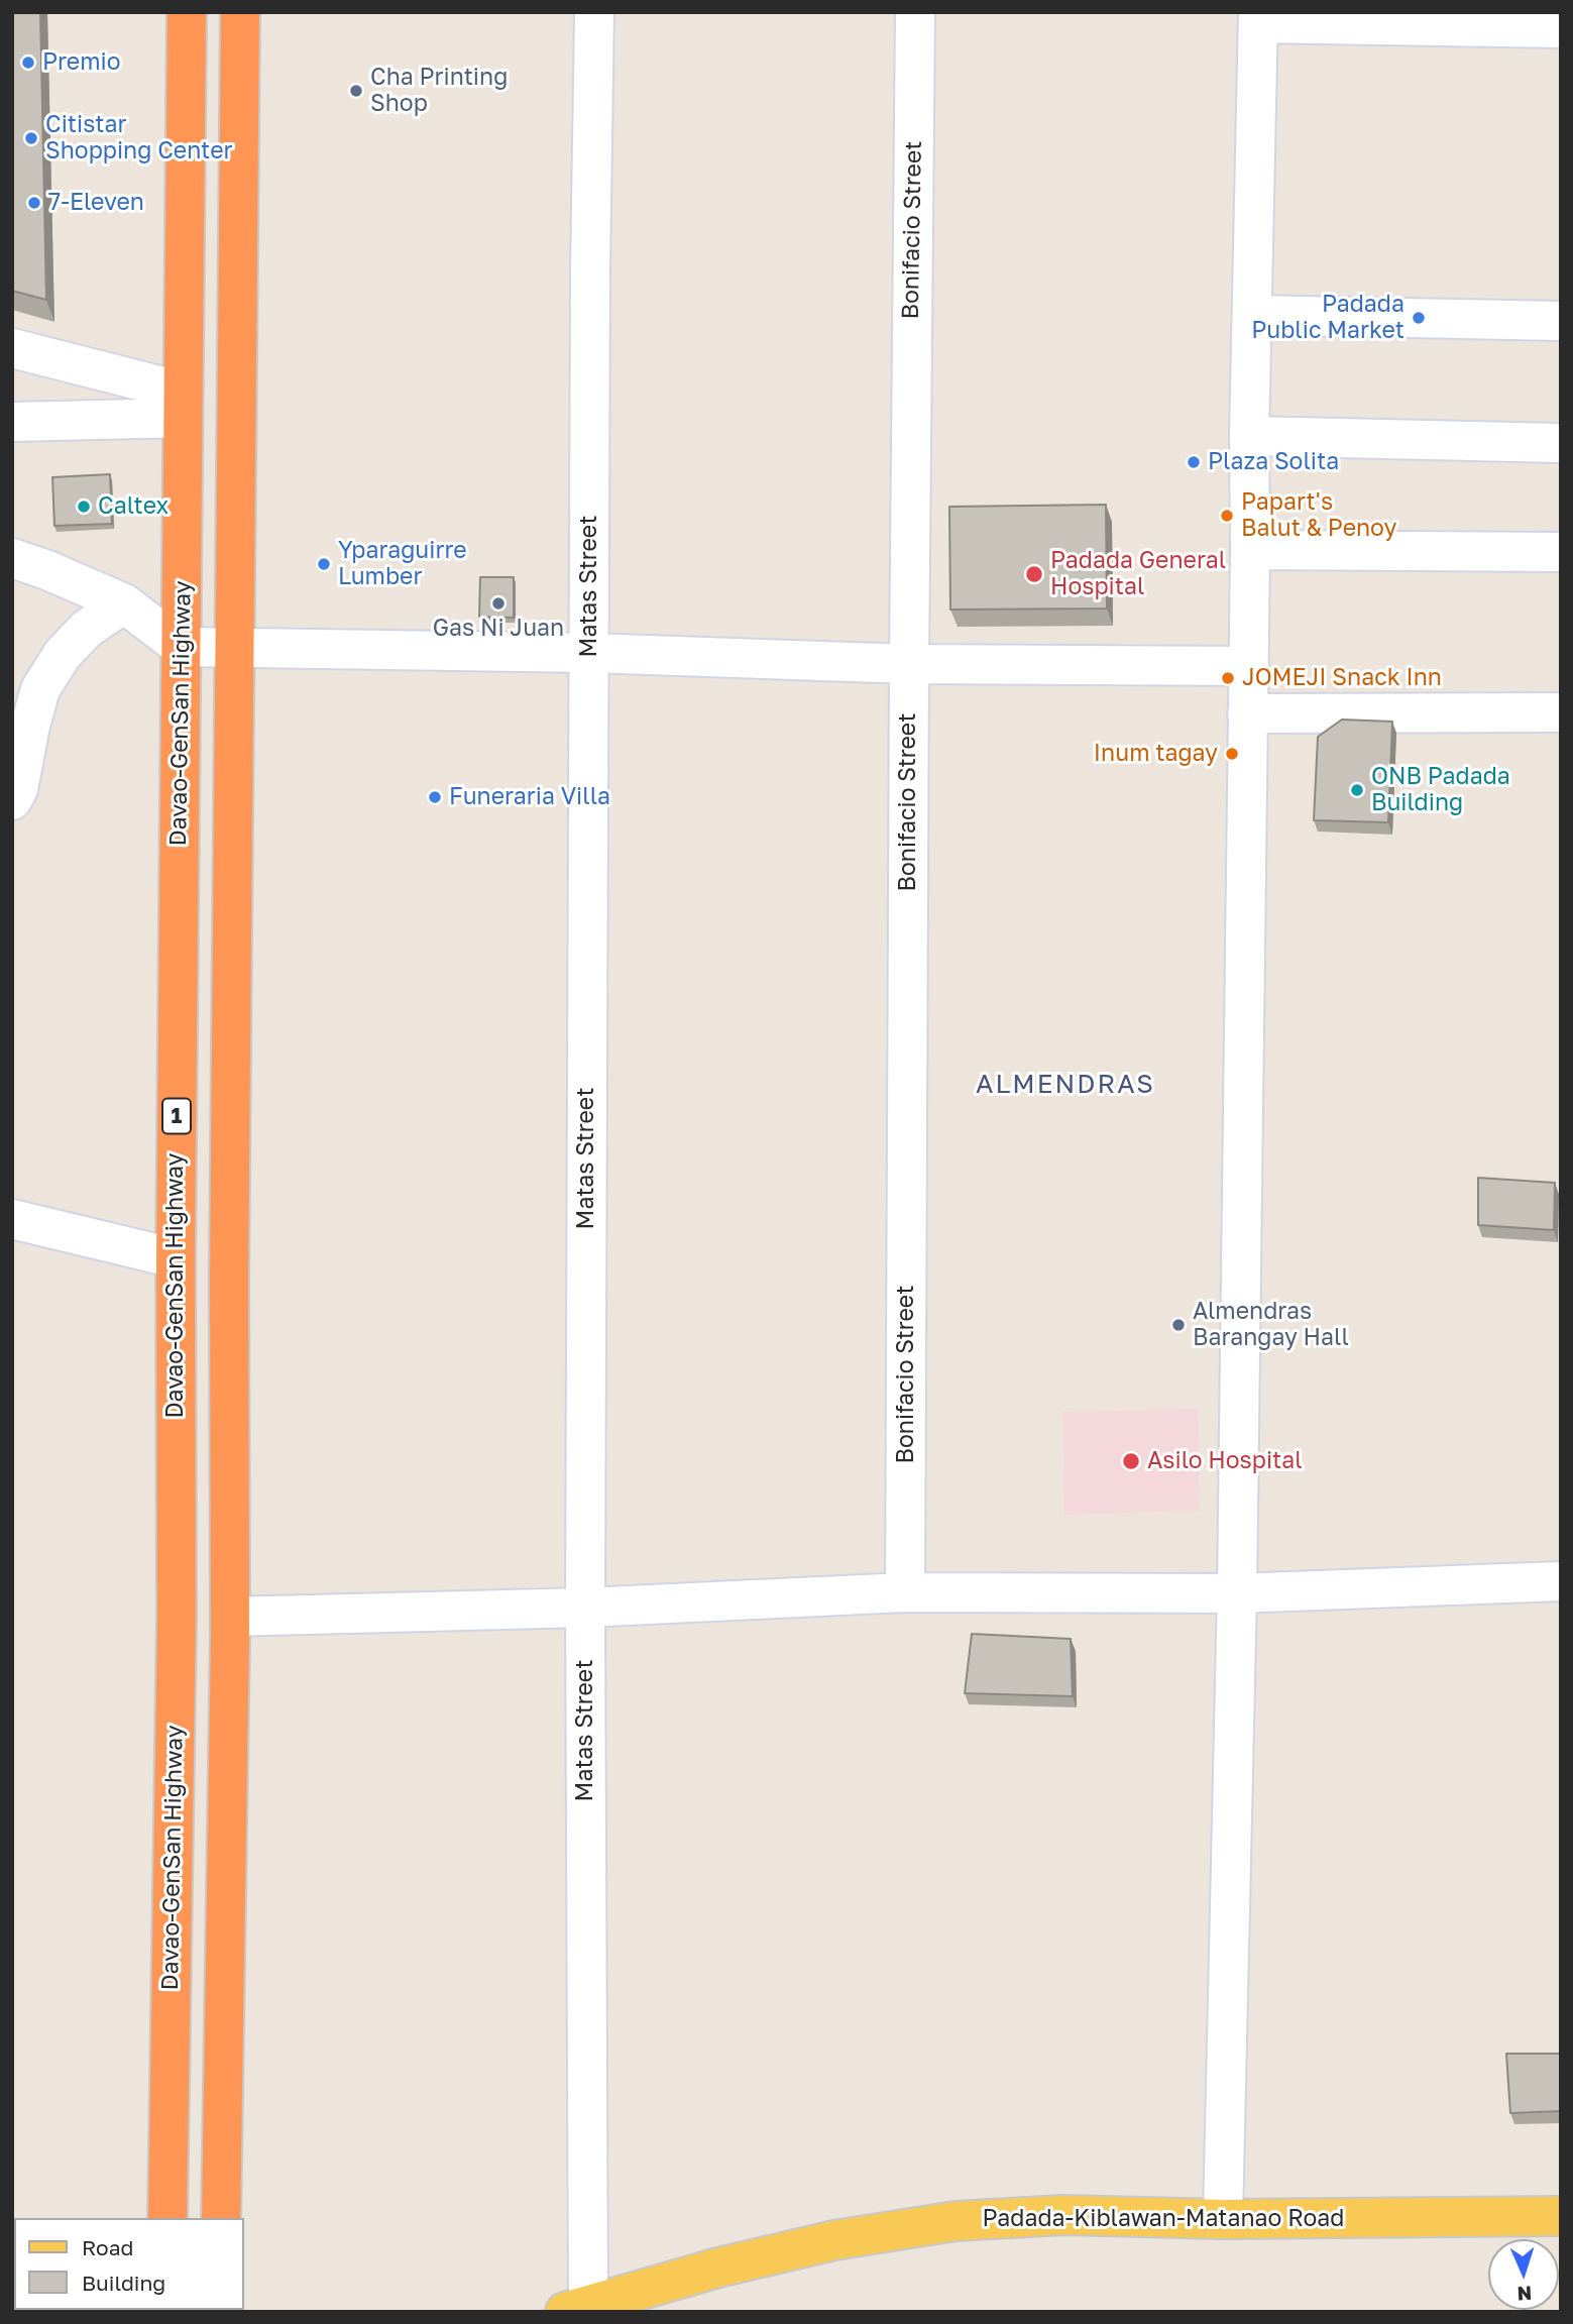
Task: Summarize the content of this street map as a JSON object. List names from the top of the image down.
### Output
{
  "streets": {
    "highway": ["Davao-GenSan Highway", "1"],
    "main road": ["Padada-Kiblawan-Matanao Road"],
    "street": ["Bonifacio Street", "Matas Street"]
  },
  "crossings": [
    ["Matas Street", "Padada-Kiblawan-Matanao Road"]
  ],
  "districts": ["ALMENDRAS"],
  "places": [
    "Premio",
    "Cha Printing Shop",
    "Citistar Shopping Center",
    "7-Eleven",
    "Padada Public Market",
    "Plaza Solita",
    "Caltex",
    "Papart's Balut & Penoy",
    "Yparaguirre Lumber",
    "Padada General Hospital",
    "Gas Ni Juan",
    "JOMEJI Snack Inn",
    "Inum tagay",
    "ONB Padada Building",
    "Funeraria Villa",
    "Almendras Barangay Hall",
    "Asilo Hospital"
  ],
  "legend": ["Road", "Building"],
  "north": "bottom"
}
